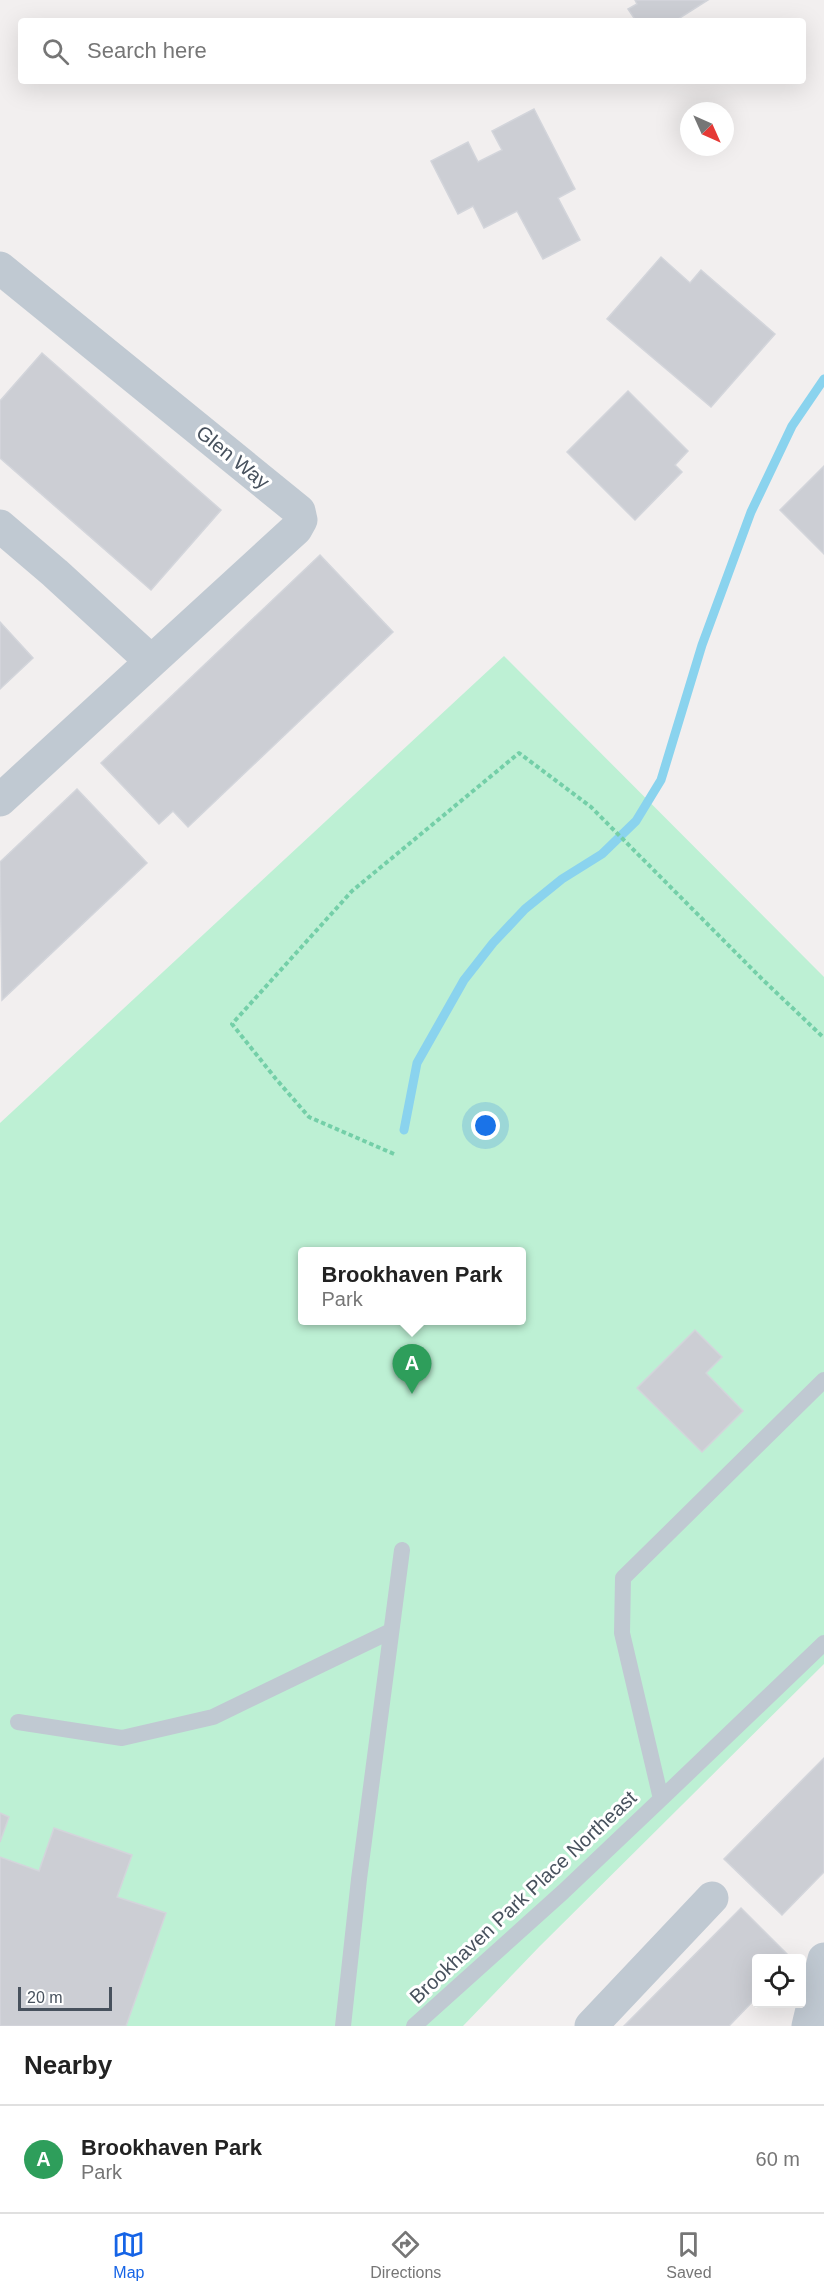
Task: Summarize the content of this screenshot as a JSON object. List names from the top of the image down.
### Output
{
  "streets": {
    "street": ["Glen Way"],
    "lane": ["Brookhaven Park Place Northeast"]
  },
  "scale_bar": "20 m",
  "north": "bottom right",
  "page": {
    "search": "Search here",
    "popup": ["Brookhaven Park", "Park"],
    "pins": "A",
    "scale": "20 m",
    "heading": "Nearby",
    "list": [
      {
        "mark": "A",
        "name": "Brookhaven Park",
        "note": "Park",
        "value": "60 m"
      }
    ],
    "nav": ["Map", "Directions", "Saved"]
  }
}
